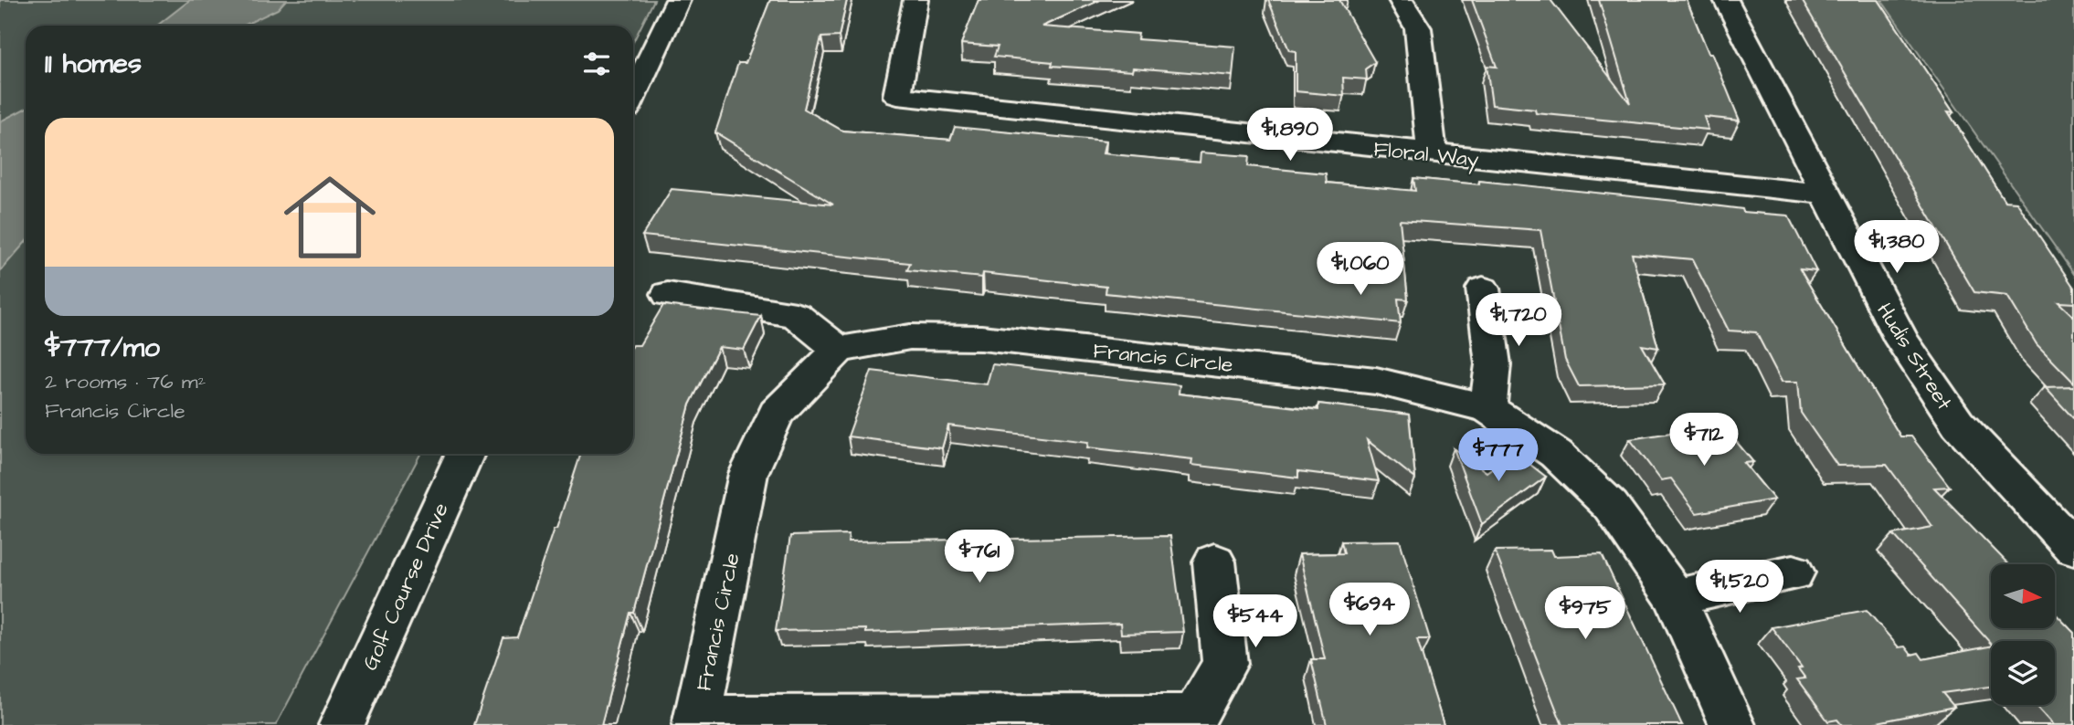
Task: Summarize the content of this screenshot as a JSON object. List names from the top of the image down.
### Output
{
  "streets": {
    "street": [
      "Floral Way",
      "Hudis Street",
      "Francis Circle",
      "Golf Course Drive"
    ]
  },
  "crossings": [
    ["Floral Way", "Hudis Street"]
  ],
  "north": "right",
  "page": {
    "heading": "11 homes",
    "list": [
      {
        "name": "$777/mo",
        "note": "2 rooms · 76 m² · Francis Circle"
      }
    ],
    "price": [
      "$1,890",
      "$1,380",
      "$1,060",
      "$1,720",
      "$712",
      "$777",
      "$761",
      "$1,520",
      "$694",
      "$975",
      "$544"
    ]
  }
}
